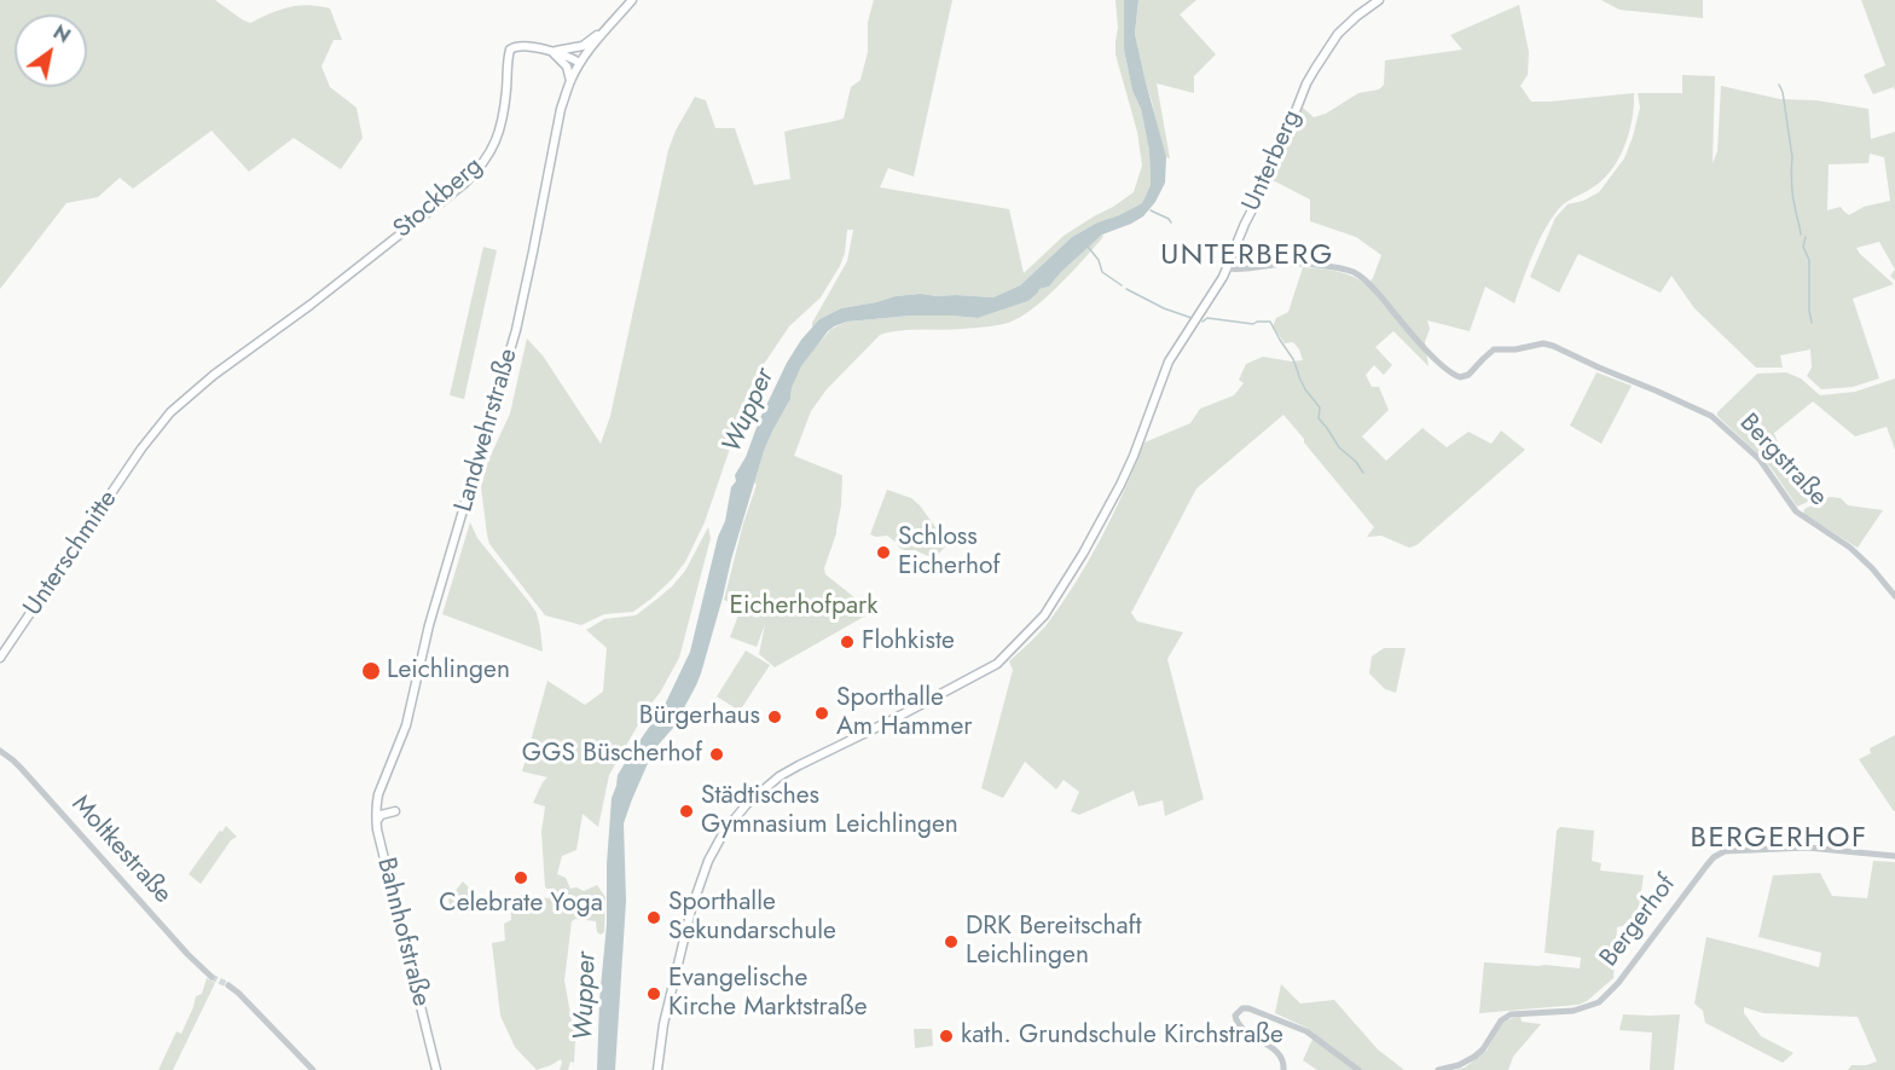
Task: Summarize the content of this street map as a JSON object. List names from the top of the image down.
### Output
{
  "streets": {
    "main road": [
      "Unterberg",
      "Stockberg",
      "Landwehrstraße",
      "Unterschmitte",
      "Bahnhofstraße"
    ],
    "street": ["Bergstraße", "Moltkestraße", "Bergerhof"]
  },
  "crossings": [
    ["Unterberg", "Bergstraße"],
    ["Stockberg", "Landwehrstraße"],
    ["Stockberg", "Unterschmitte"],
    ["Landwehrstraße", "Bahnhofstraße"]
  ],
  "districts": ["UNTERBERG", "BERGERHOF"],
  "water": ["Wupper"],
  "parks": ["Eicherhofpark"],
  "places": [
    "Schloss Eicherhof",
    "Flohkiste",
    "Leichlingen",
    "Sporthalle Am Hammer",
    "Bürgerhaus",
    "GGS Büscherhof",
    "Städtisches Gymnasium Leichlingen",
    "Celebrate Yoga",
    "Sporthalle Sekundarschule",
    "DRK Bereitschaft Leichlingen",
    "Evangelische Kirche Marktstraße",
    "kath. Grundschule Kirchstraße"
  ],
  "north": "top right"
}
